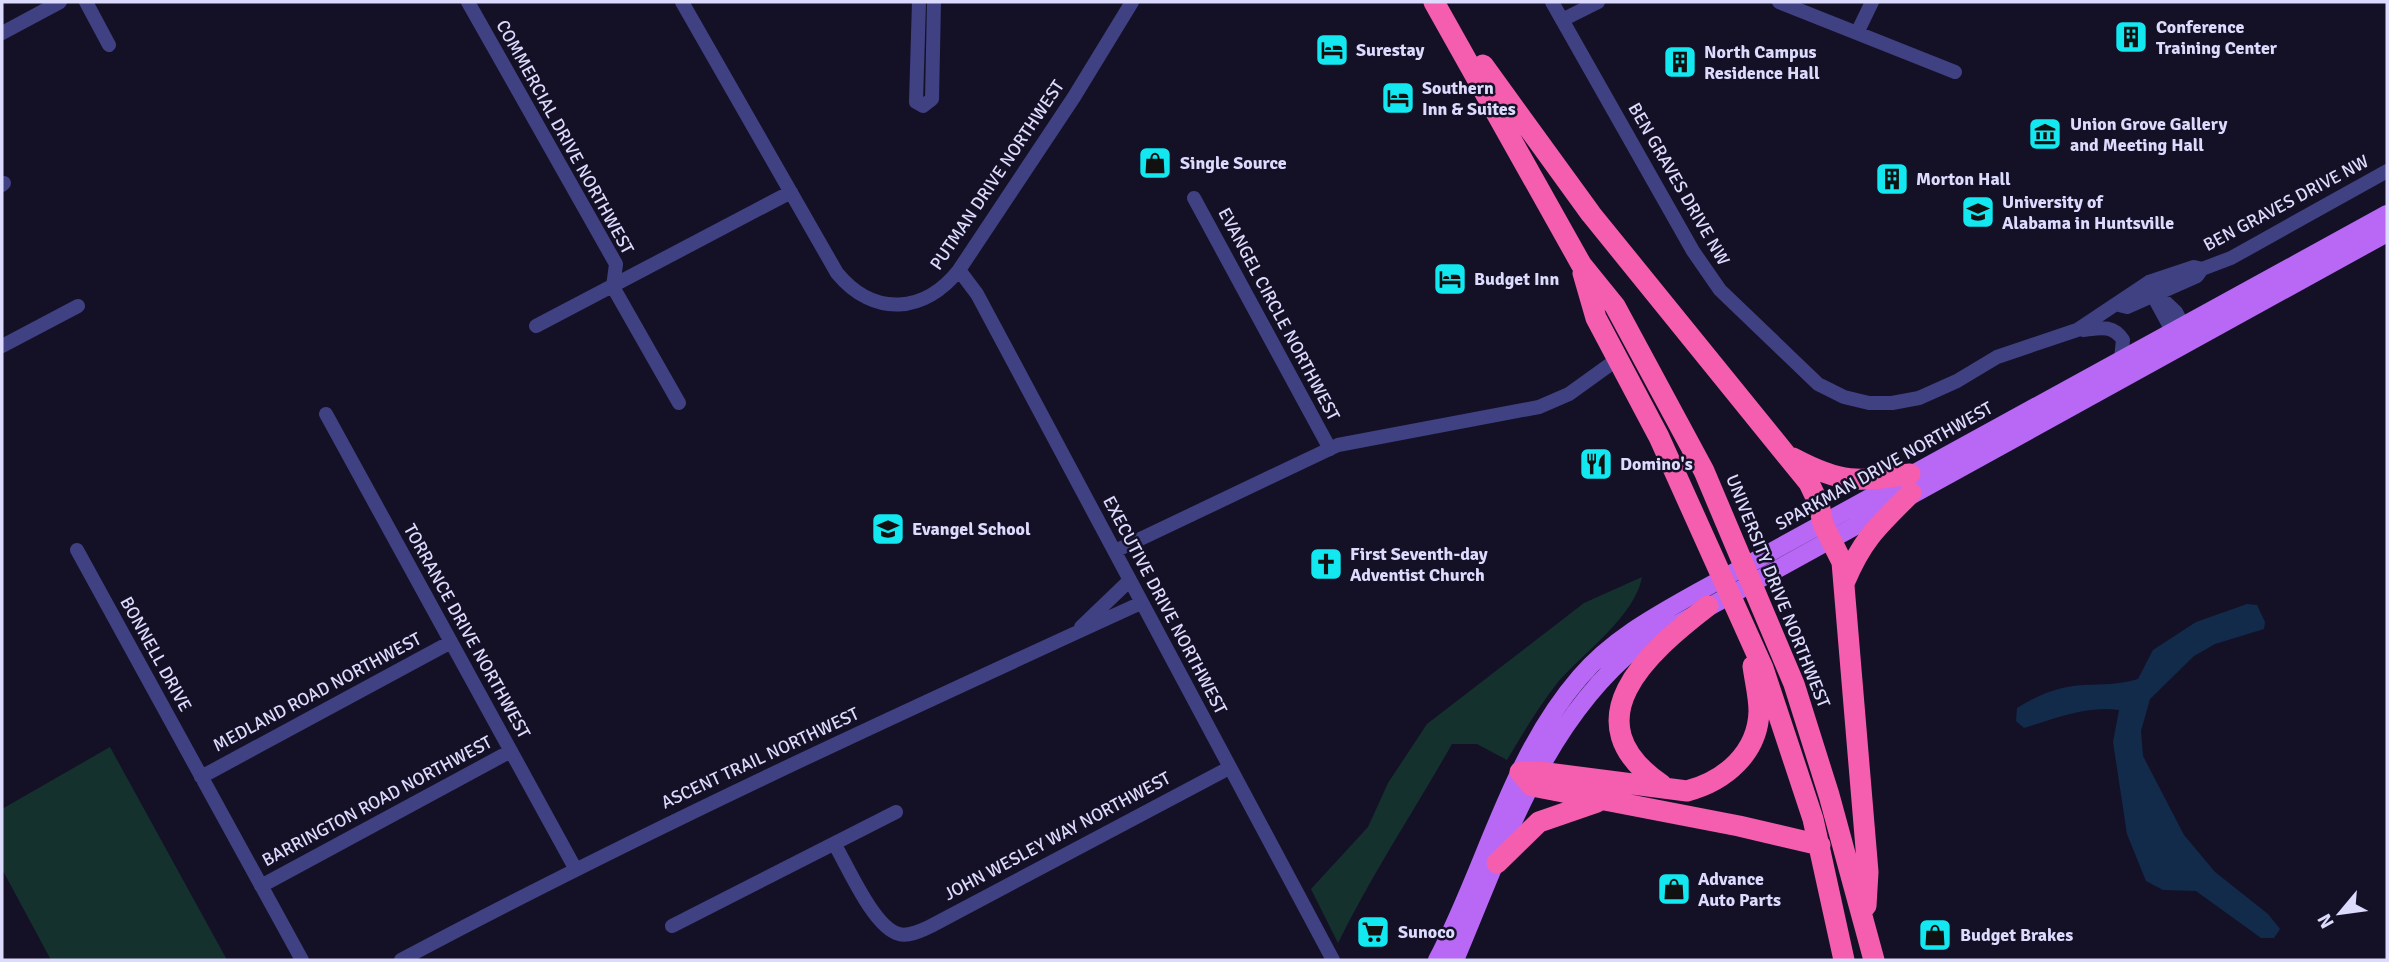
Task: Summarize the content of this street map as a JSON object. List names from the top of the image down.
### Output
{
  "streets": {
    "highway": ["UNIVERSITY DRIVE NORTHWEST"],
    "main road": ["SPARKMAN DRIVE NORTHWEST"],
    "street": [
      "COMMERCIAL DRIVE NORTHWEST",
      "PUTMAN DRIVE NORTHWEST",
      "BEN GRAVES DRIVE NW",
      "EVANGEL CIRCLE NORTHWEST",
      "EXECUTIVE DRIVE NORTHWEST",
      "TORRANCE DRIVE NORTHWEST",
      "BONNELL DRIVE",
      "MEDLAND ROAD NORTHWEST",
      "ASCENT TRAIL NORTHWEST",
      "BARRINGTON ROAD NORTHWEST",
      "JOHN WESLEY WAY NORTHWEST"
    ]
  },
  "crossings": [
    ["PUTMAN DRIVE NORTHWEST", "EXECUTIVE DRIVE NORTHWEST"],
    ["EXECUTIVE DRIVE NORTHWEST", "ASCENT TRAIL NORTHWEST"],
    ["EXECUTIVE DRIVE NORTHWEST", "JOHN WESLEY WAY NORTHWEST"],
    ["TORRANCE DRIVE NORTHWEST", "MEDLAND ROAD NORTHWEST"],
    ["TORRANCE DRIVE NORTHWEST", "ASCENT TRAIL NORTHWEST"],
    ["TORRANCE DRIVE NORTHWEST", "BARRINGTON ROAD NORTHWEST"],
    ["BONNELL DRIVE", "MEDLAND ROAD NORTHWEST"],
    ["BONNELL DRIVE", "BARRINGTON ROAD NORTHWEST"]
  ],
  "places": {
    "building": ["Conference Training Center", "North Campus Residence Hall", "Morton Hall"],
    "hotel": ["Surestay", "Southern Inn & Suites", "Budget Inn"],
    "museum": ["Union Grove Gallery and Meeting Hall"],
    "shop": ["Single Source", "Advance Auto Parts", "Budget Brakes"],
    "school or university": ["University of Alabama in Huntsville", "Evangel School"],
    "restaurant": ["Domino's"],
    "church": ["First Seventh-day Adventist Church"],
    "supermarket": ["Sunoco"]
  },
  "north": "bottom left"
}
